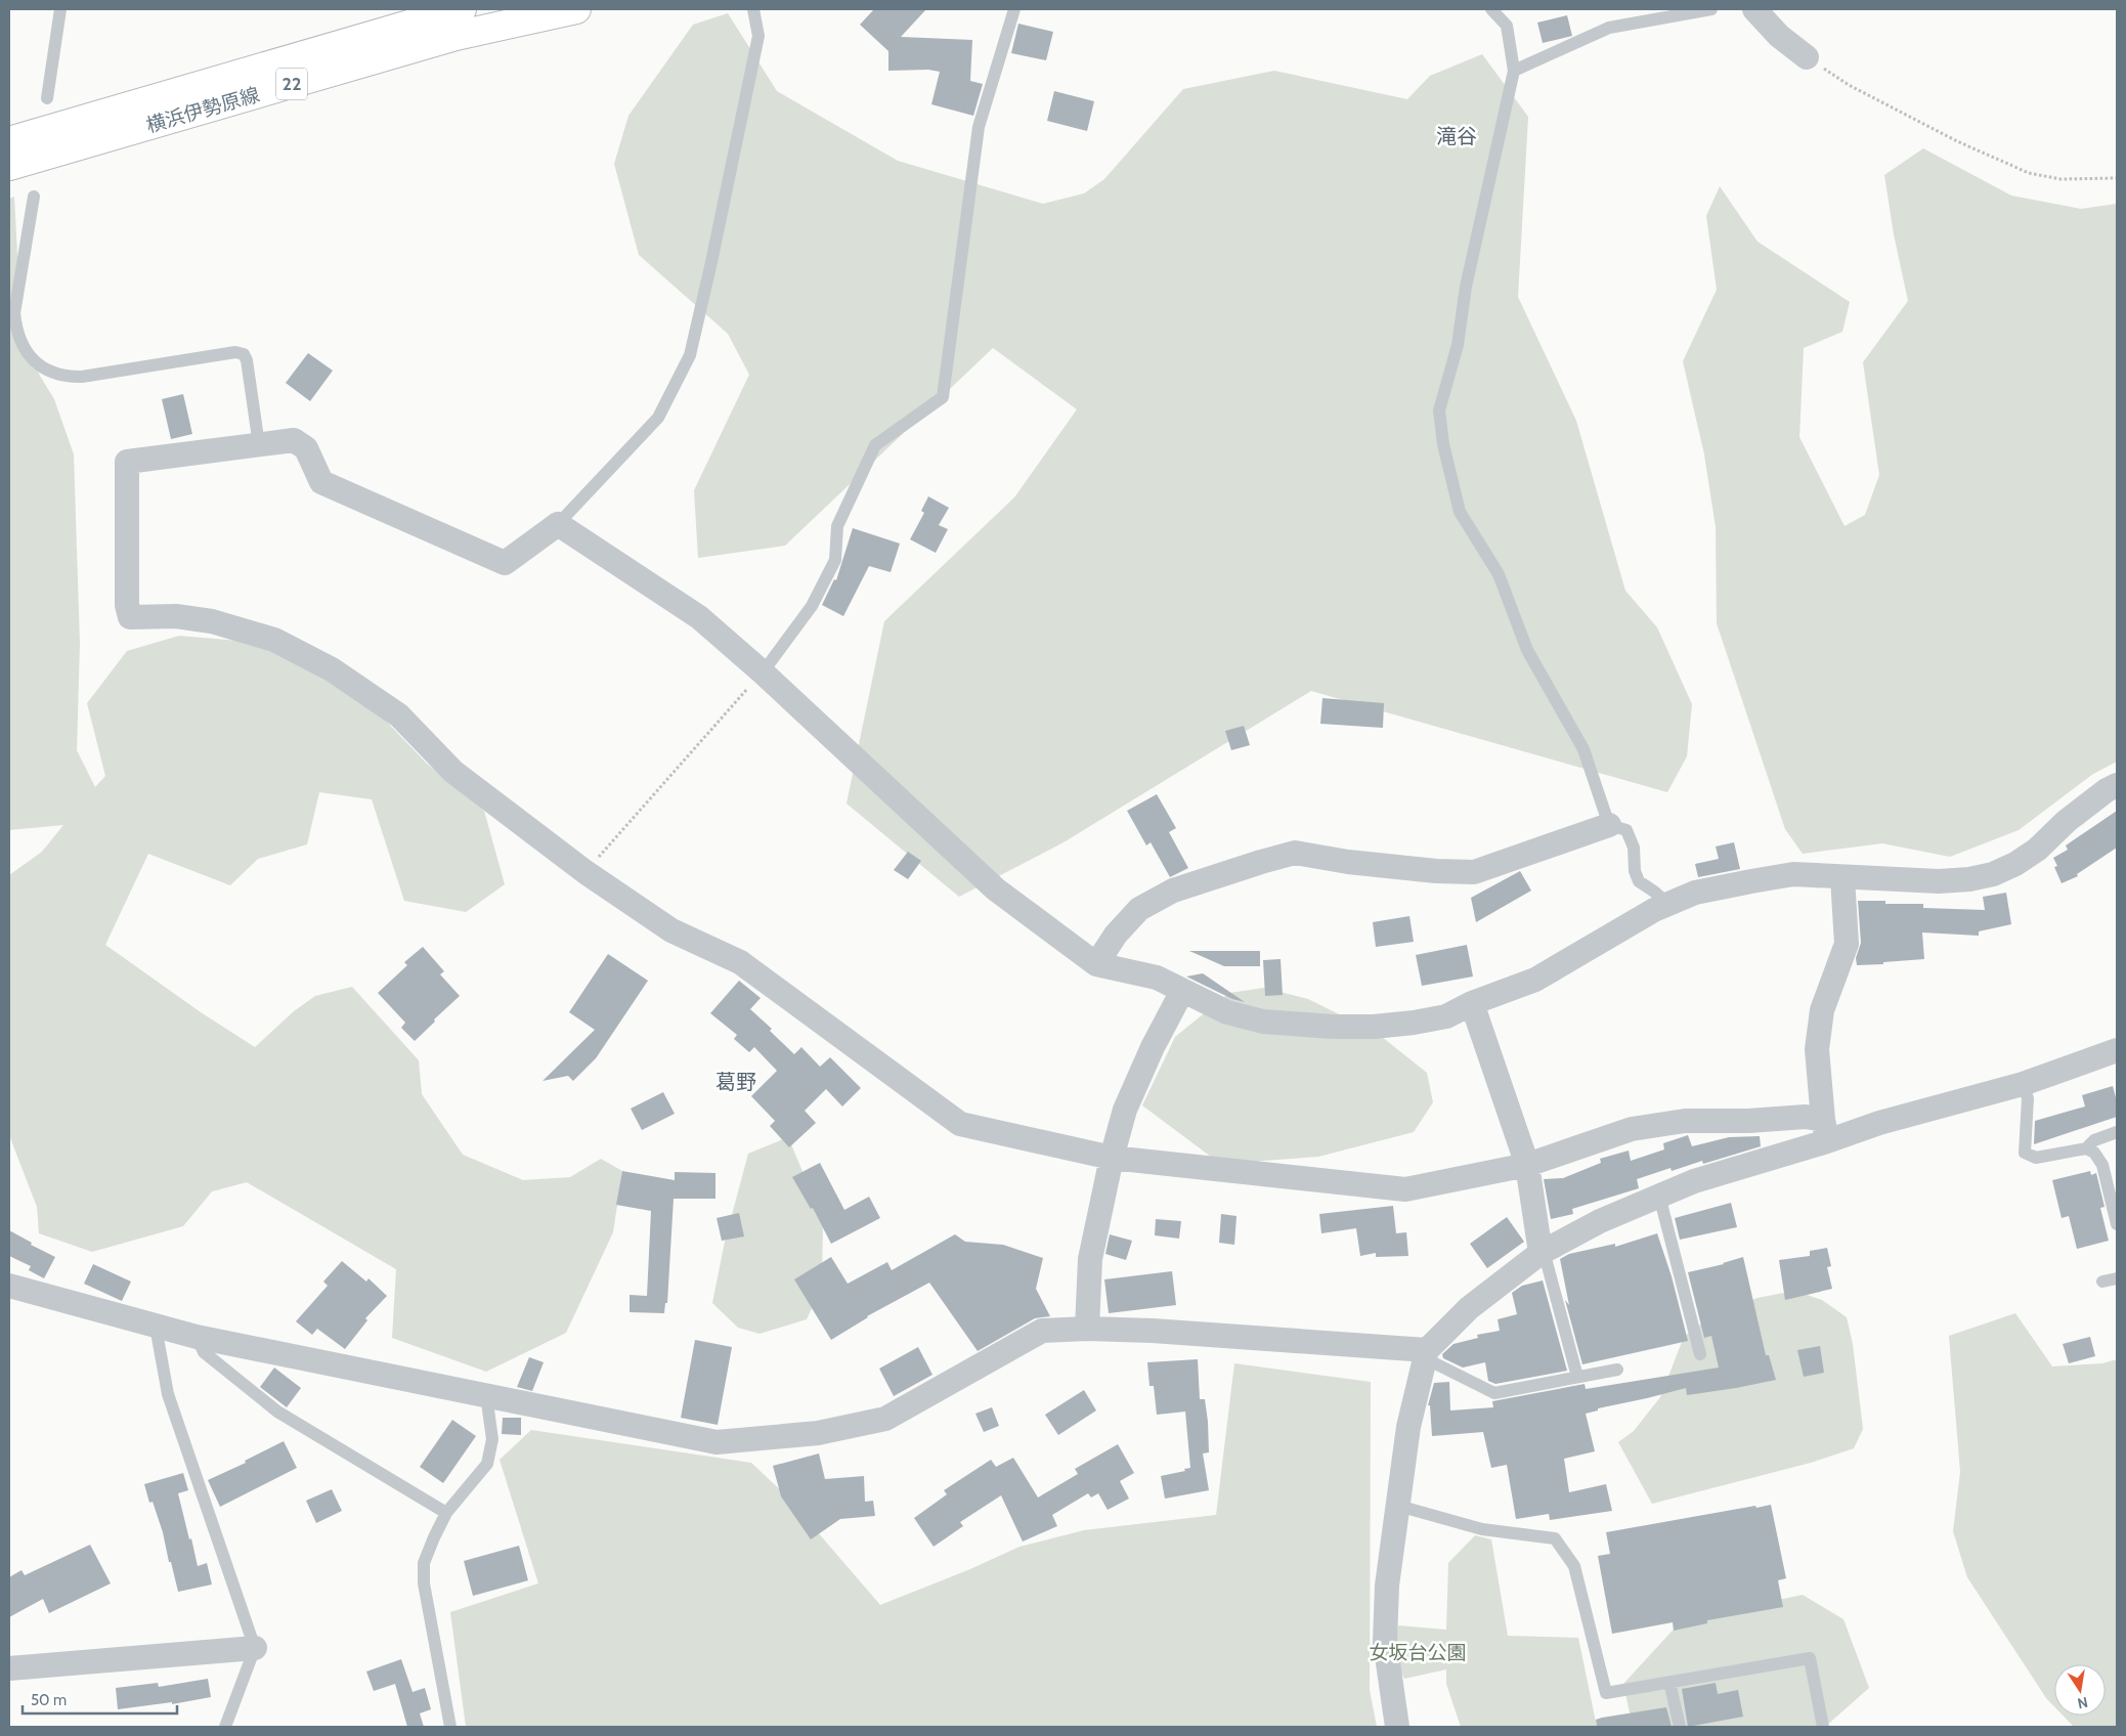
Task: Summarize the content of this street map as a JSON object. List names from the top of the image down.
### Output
{
  "streets": {
    "main road": ["22", "横浜伊勢原線"]
  },
  "districts": ["滝谷", "葛野"],
  "parks": ["女坂台公園"],
  "scale_bar": "50 m",
  "north": "bottom"
}
